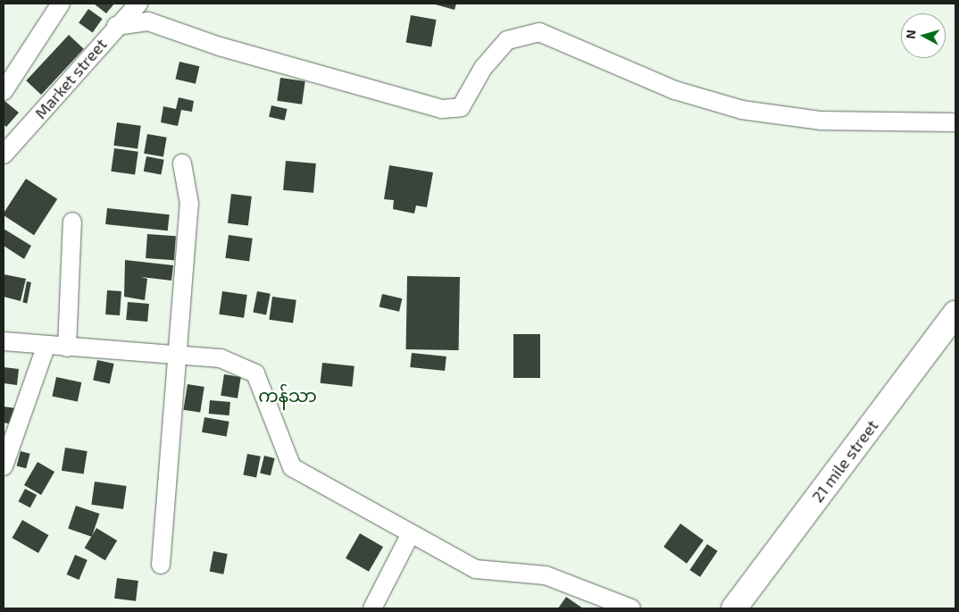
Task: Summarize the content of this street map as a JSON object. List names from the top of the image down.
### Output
{
  "streets": {
    "street": ["Market street", "21 mile street"]
  },
  "districts": ["ကန်သာ"],
  "north": "left"
}
